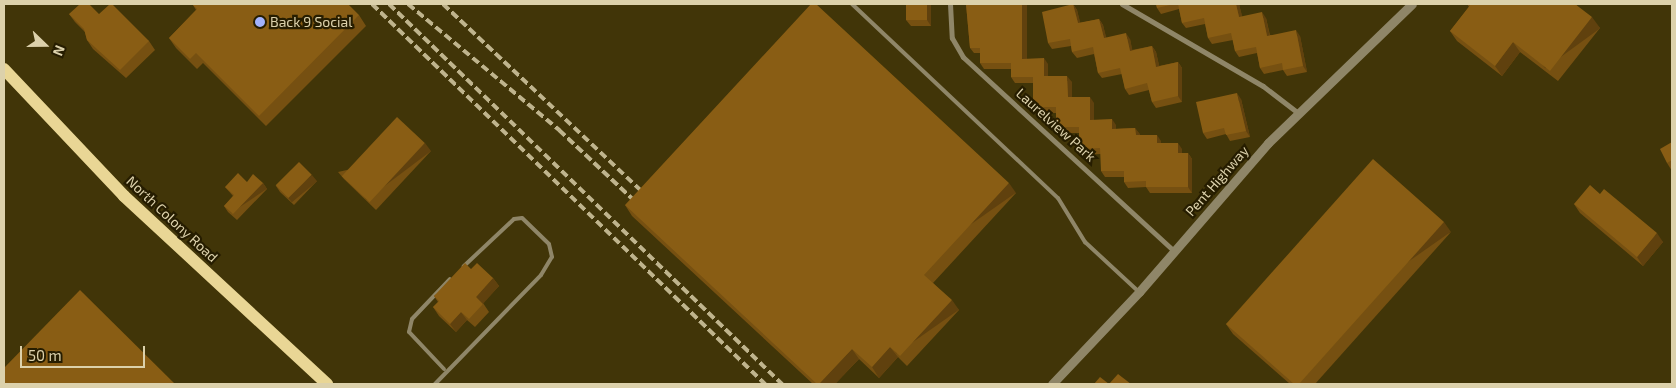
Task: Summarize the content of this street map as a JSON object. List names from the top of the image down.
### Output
{
  "streets": {
    "main road": ["North Colony Road"],
    "street": ["Laurelview Park", "Pent Highway"]
  },
  "crossings": [
    ["Laurelview Park", "Pent Highway"]
  ],
  "places": ["Back 9 Social"],
  "scale_bar": "50 m",
  "north": "right"
}
